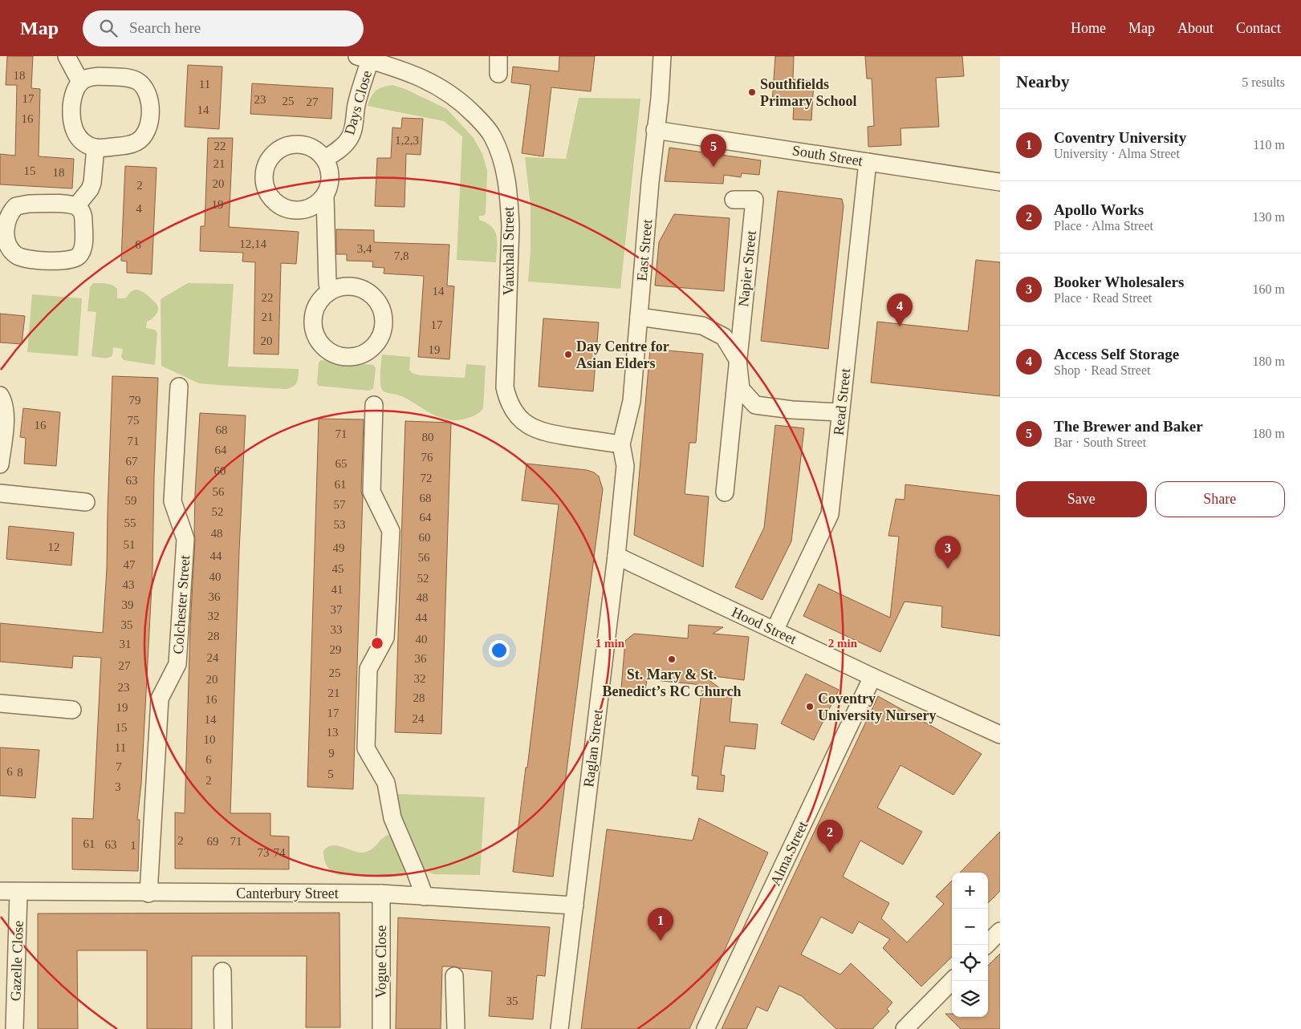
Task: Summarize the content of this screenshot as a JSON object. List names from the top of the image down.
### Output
{
  "streets": {
    "street": [
      "Days Close",
      "South Street",
      "East Street",
      "Vauxhall Street",
      "Napier Street",
      "Read Street",
      "Colchester Street",
      "Hood Street",
      "Raglan Street",
      "Alma Street",
      "Canterbury Street",
      "Gazelle Close",
      "Vogue Close"
    ]
  },
  "crossings": [
    ["Days Close", "Vauxhall Street"],
    ["South Street", "East Street"],
    ["South Street", "Read Street"],
    ["East Street", "Vauxhall Street"],
    ["East Street", "Napier Street"],
    ["East Street", "Raglan Street"],
    ["Vauxhall Street", "Raglan Street"],
    ["Napier Street", "Read Street"],
    ["Read Street", "Hood Street"],
    ["Colchester Street", "Canterbury Street"],
    ["Hood Street", "Raglan Street"],
    ["Hood Street", "Alma Street"],
    ["Raglan Street", "Canterbury Street"],
    ["Canterbury Street", "Gazelle Close"],
    ["Canterbury Street", "Vogue Close"]
  ],
  "places": [
    "Southfields Primary School",
    "Day Centre for Asian Elders",
    "St. Mary & St. Benedict’s RC Church",
    "Coventry University Nursery"
  ],
  "house_numbers": [
    "18",
    "11",
    "17",
    "23",
    "25",
    "27",
    "14",
    "16",
    "1,2,3",
    "22",
    "21",
    "15",
    "18",
    "20",
    "2",
    "19",
    "4",
    "12,14",
    "6",
    "3,4",
    "7,8",
    "14",
    "22",
    "21",
    "17",
    "20",
    "19",
    "79",
    "75",
    "16",
    "68",
    "71",
    "80",
    "71",
    "64",
    "76",
    "67",
    "65",
    "60",
    "72",
    "63",
    "61",
    "56",
    "68",
    "59",
    "57",
    "52",
    "64",
    "55",
    "53",
    "48",
    "60",
    "51",
    "12",
    "49",
    "44",
    "56",
    "47",
    "45",
    "40",
    "52",
    "43",
    "41",
    "36",
    "48",
    "39",
    "37",
    "32",
    "44",
    "35",
    "33",
    "28",
    "40",
    "31",
    "29",
    "24",
    "36",
    "27",
    "25",
    "32",
    "20",
    "23",
    "21",
    "28",
    "16",
    "19",
    "17",
    "24",
    "14",
    "15",
    "13",
    "10",
    "11",
    "9",
    "6",
    "7",
    "6",
    "8",
    "5",
    "2",
    "3",
    "2",
    "69",
    "71",
    "61",
    "63",
    "1",
    "73",
    "74",
    "35"
  ],
  "page": {
    "header": "Map",
    "search": "Search here",
    "nav": [
      "Home",
      "Map",
      "About",
      "Contact"
    ],
    "heading": ["Nearby", "5 results"],
    "list": [
      {
        "mark": "1",
        "name": "Coventry University",
        "note": "University · Alma Street",
        "value": "110 m"
      },
      {
        "mark": "2",
        "name": "Apollo Works",
        "note": "Place · Alma Street",
        "value": "130 m"
      },
      {
        "mark": "3",
        "name": "Booker Wholesalers",
        "note": "Place · Read Street",
        "value": "160 m"
      },
      {
        "mark": "4",
        "name": "Access Self Storage",
        "note": "Shop · Read Street",
        "value": "180 m"
      },
      {
        "mark": "5",
        "name": "The Brewer and Baker",
        "note": "Bar · South Street",
        "value": "180 m"
      }
    ],
    "pins": [
      "5",
      "4",
      "3",
      "2",
      "1"
    ],
    "buttons": ["Save", "Share"],
    "map_buttons": ["+", "−"]
  },
  "rings": ["1 min", "2 min"]
}
